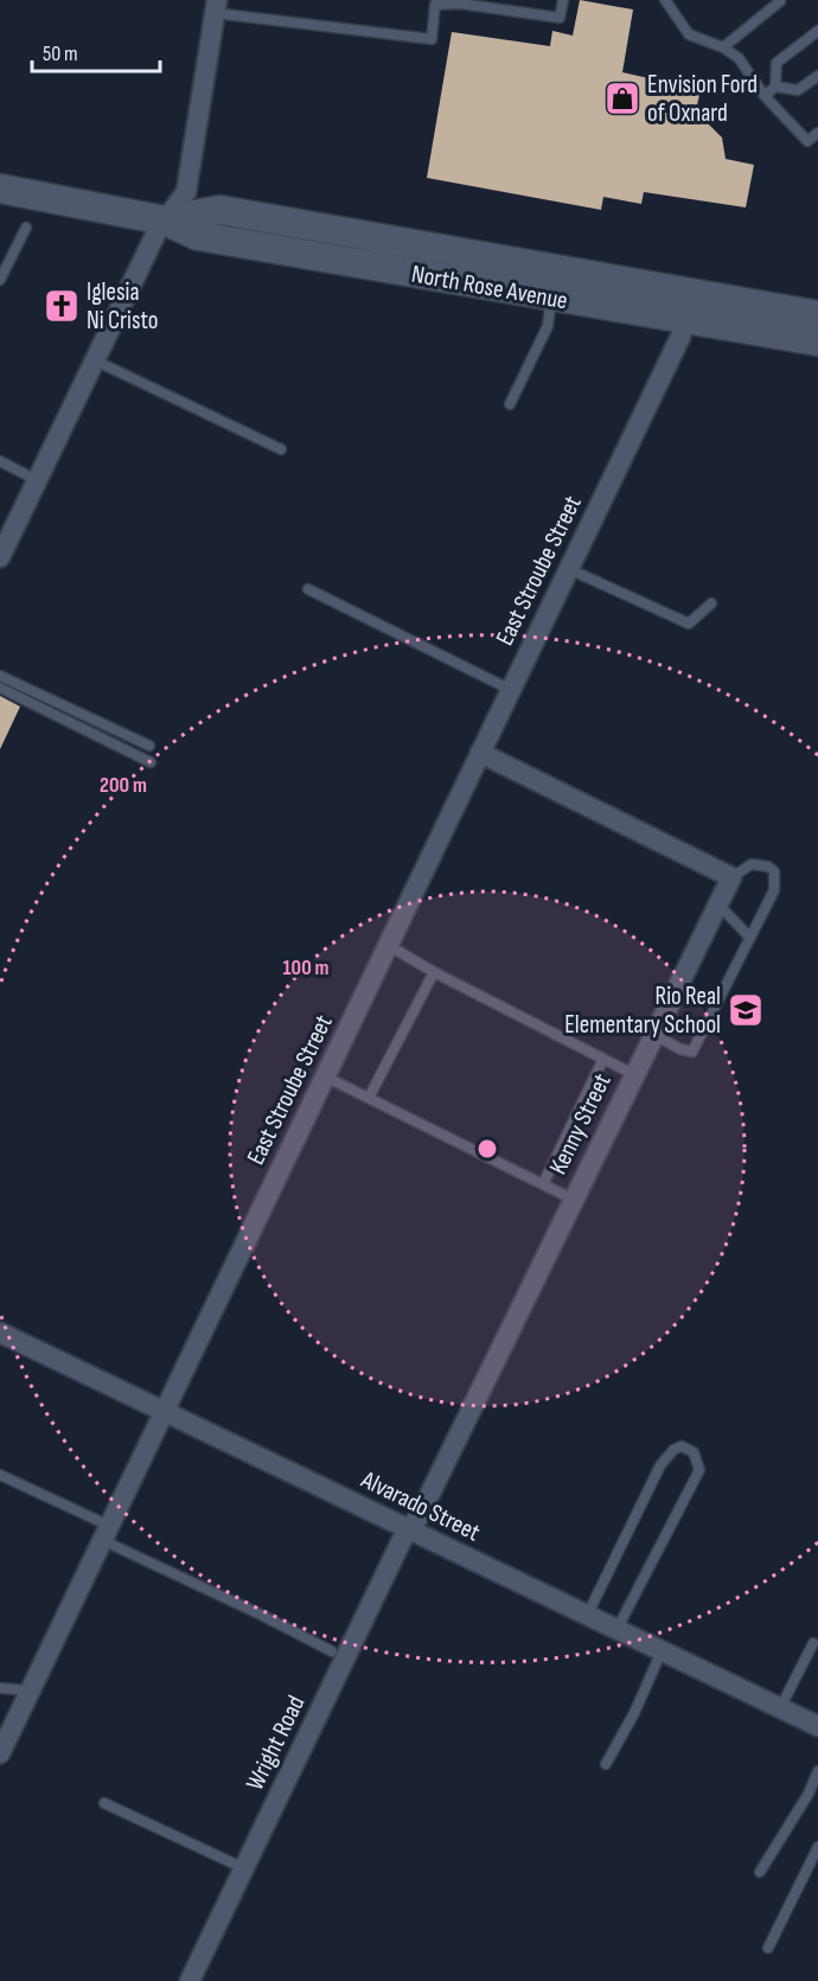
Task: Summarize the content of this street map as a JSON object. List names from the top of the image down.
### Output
{
  "streets": {
    "main road": ["North Rose Avenue"],
    "street": [
      "East Stroube Street",
      "Kenny Street",
      "Alvarado Street",
      "Wright Road"
    ]
  },
  "crossings": [
    ["North Rose Avenue", "East Stroube Street"],
    ["East Stroube Street", "Alvarado Street"],
    ["Kenny Street", "Alvarado Street"],
    ["Kenny Street", "Wright Road"],
    ["Alvarado Street", "Wright Road"]
  ],
  "places": {
    "shop": ["Envision Ford of Oxnard"],
    "church": ["Iglesia Ni Cristo"],
    "school or university": ["Rio Real Elementary School"]
  },
  "scale_bar": "50 m",
  "rings": ["200 m", "100 m"]
}
